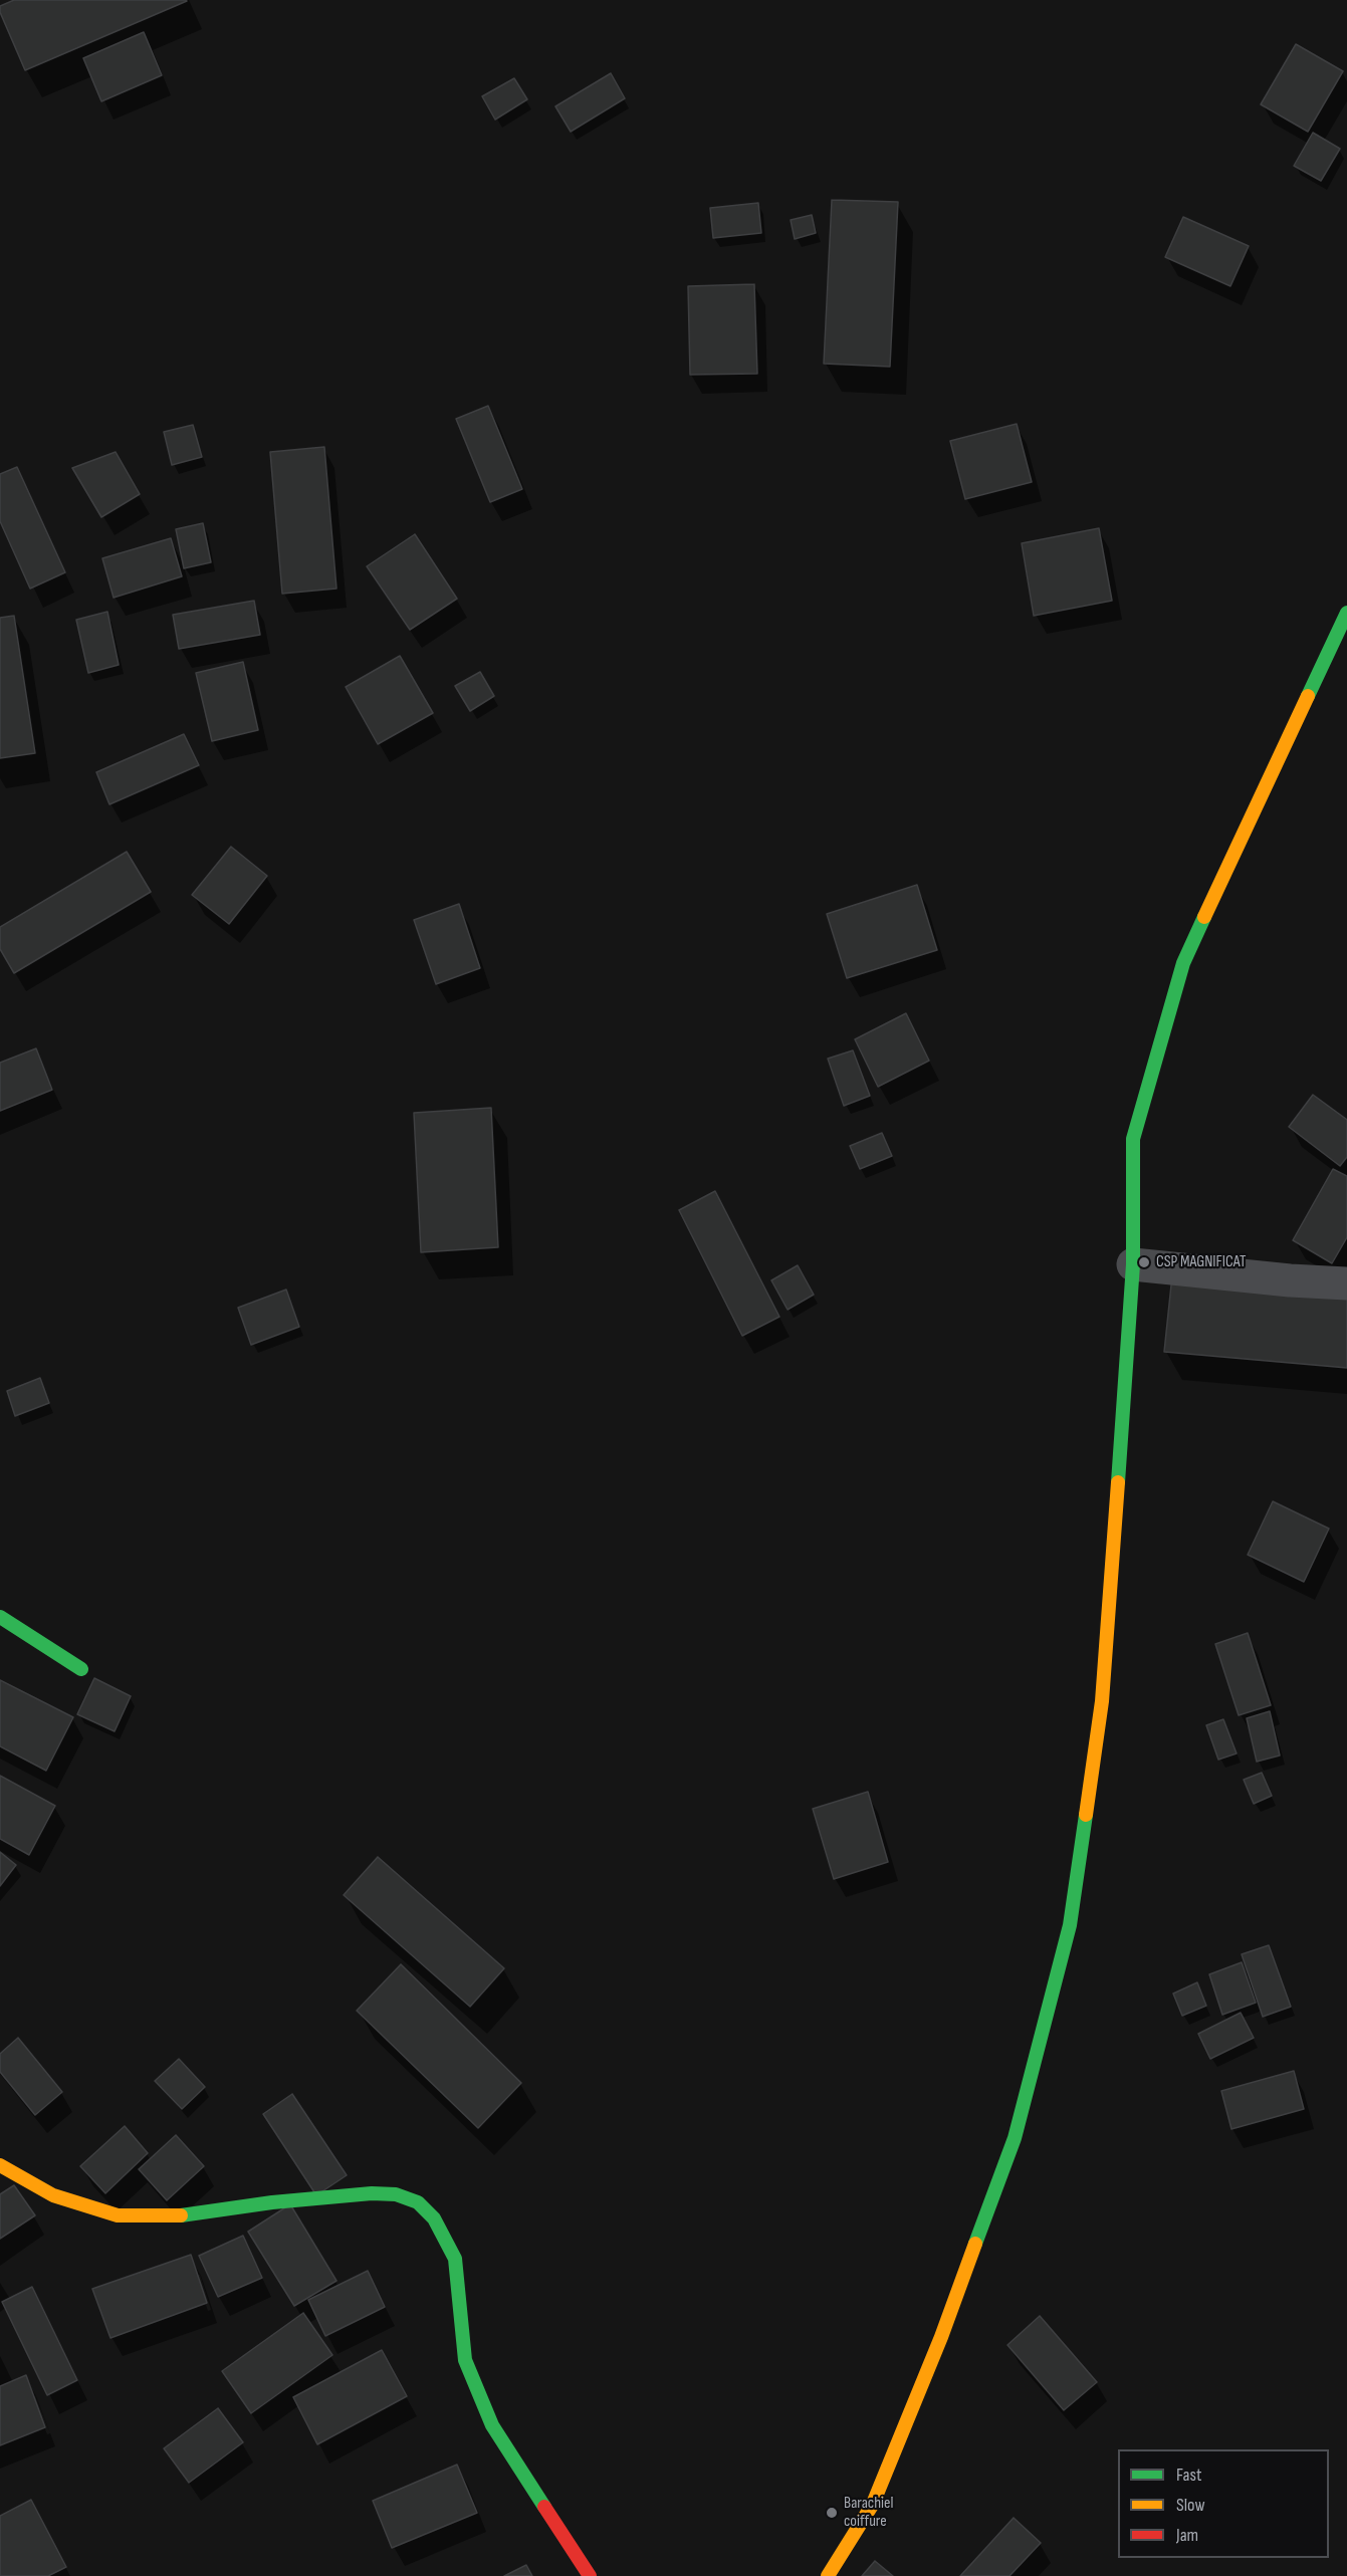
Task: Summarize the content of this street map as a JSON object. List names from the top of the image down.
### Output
{
  "places": ["CSP MAGNIFICAT", "Barachiel coiffure"],
  "legend": ["Fast", "Slow", "Jam"]
}
